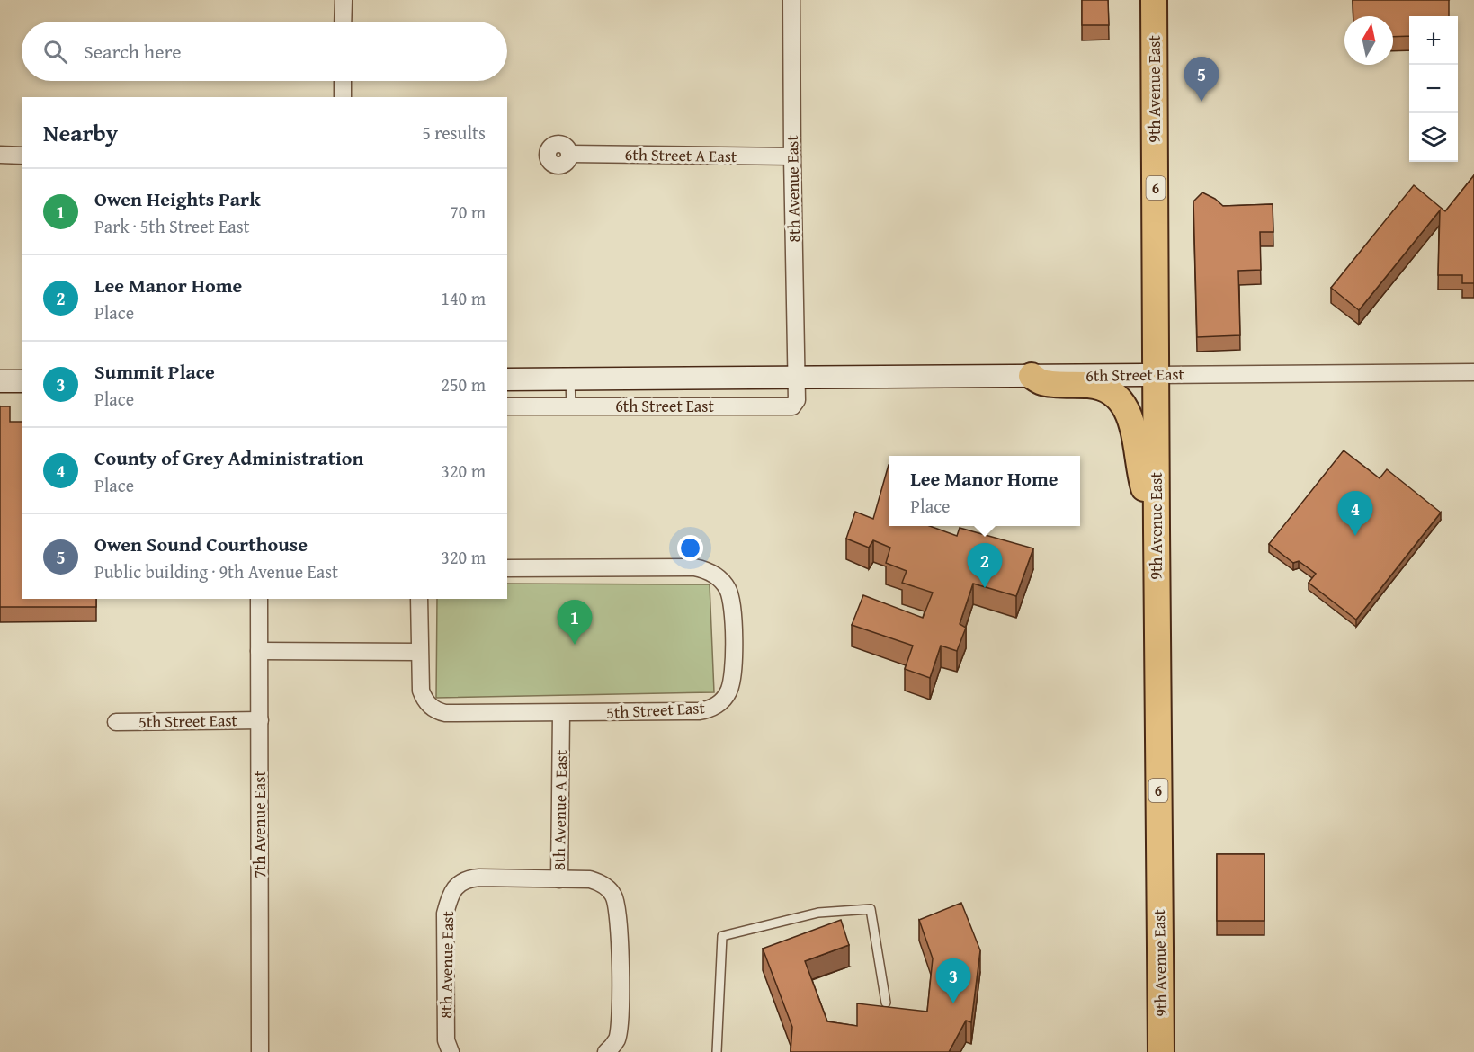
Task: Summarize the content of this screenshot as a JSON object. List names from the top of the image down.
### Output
{
  "streets": {
    "highway": ["9th Avenue East", "6"],
    "main road": ["6th Street East"],
    "street": [
      "6th Street A East",
      "8th Avenue East",
      "5th Street East",
      "8th Avenue A East",
      "7th Avenue East"
    ]
  },
  "crossings": [
    ["9th Avenue East", "6th Street East"],
    ["6th Street A East", "8th Avenue East"],
    ["8th Avenue East", "6th Street East"],
    ["8th Avenue East", "8th Avenue A East"],
    ["5th Street East", "8th Avenue A East"],
    ["5th Street East", "7th Avenue East"]
  ],
  "north": "top",
  "page": {
    "map_buttons": ["+", "−"],
    "search": "Search here",
    "pins": [
      "5",
      "4",
      "2",
      "1",
      "3"
    ],
    "heading": ["Nearby", "5 results"],
    "list": [
      {
        "mark": "1",
        "name": "Owen Heights Park",
        "note": "Park · 5th Street East",
        "value": "70 m"
      },
      {
        "mark": "2",
        "name": "Lee Manor Home",
        "note": "Place",
        "value": "140 m"
      },
      {
        "mark": "3",
        "name": "Summit Place",
        "note": "Place",
        "value": "250 m"
      },
      {
        "mark": "4",
        "name": "County of Grey Administration",
        "note": "Place",
        "value": "320 m"
      },
      {
        "mark": "5",
        "name": "Owen Sound Courthouse",
        "note": "Public building · 9th Avenue East",
        "value": "320 m"
      }
    ],
    "popup": ["Lee Manor Home", "Place"]
  }
}
